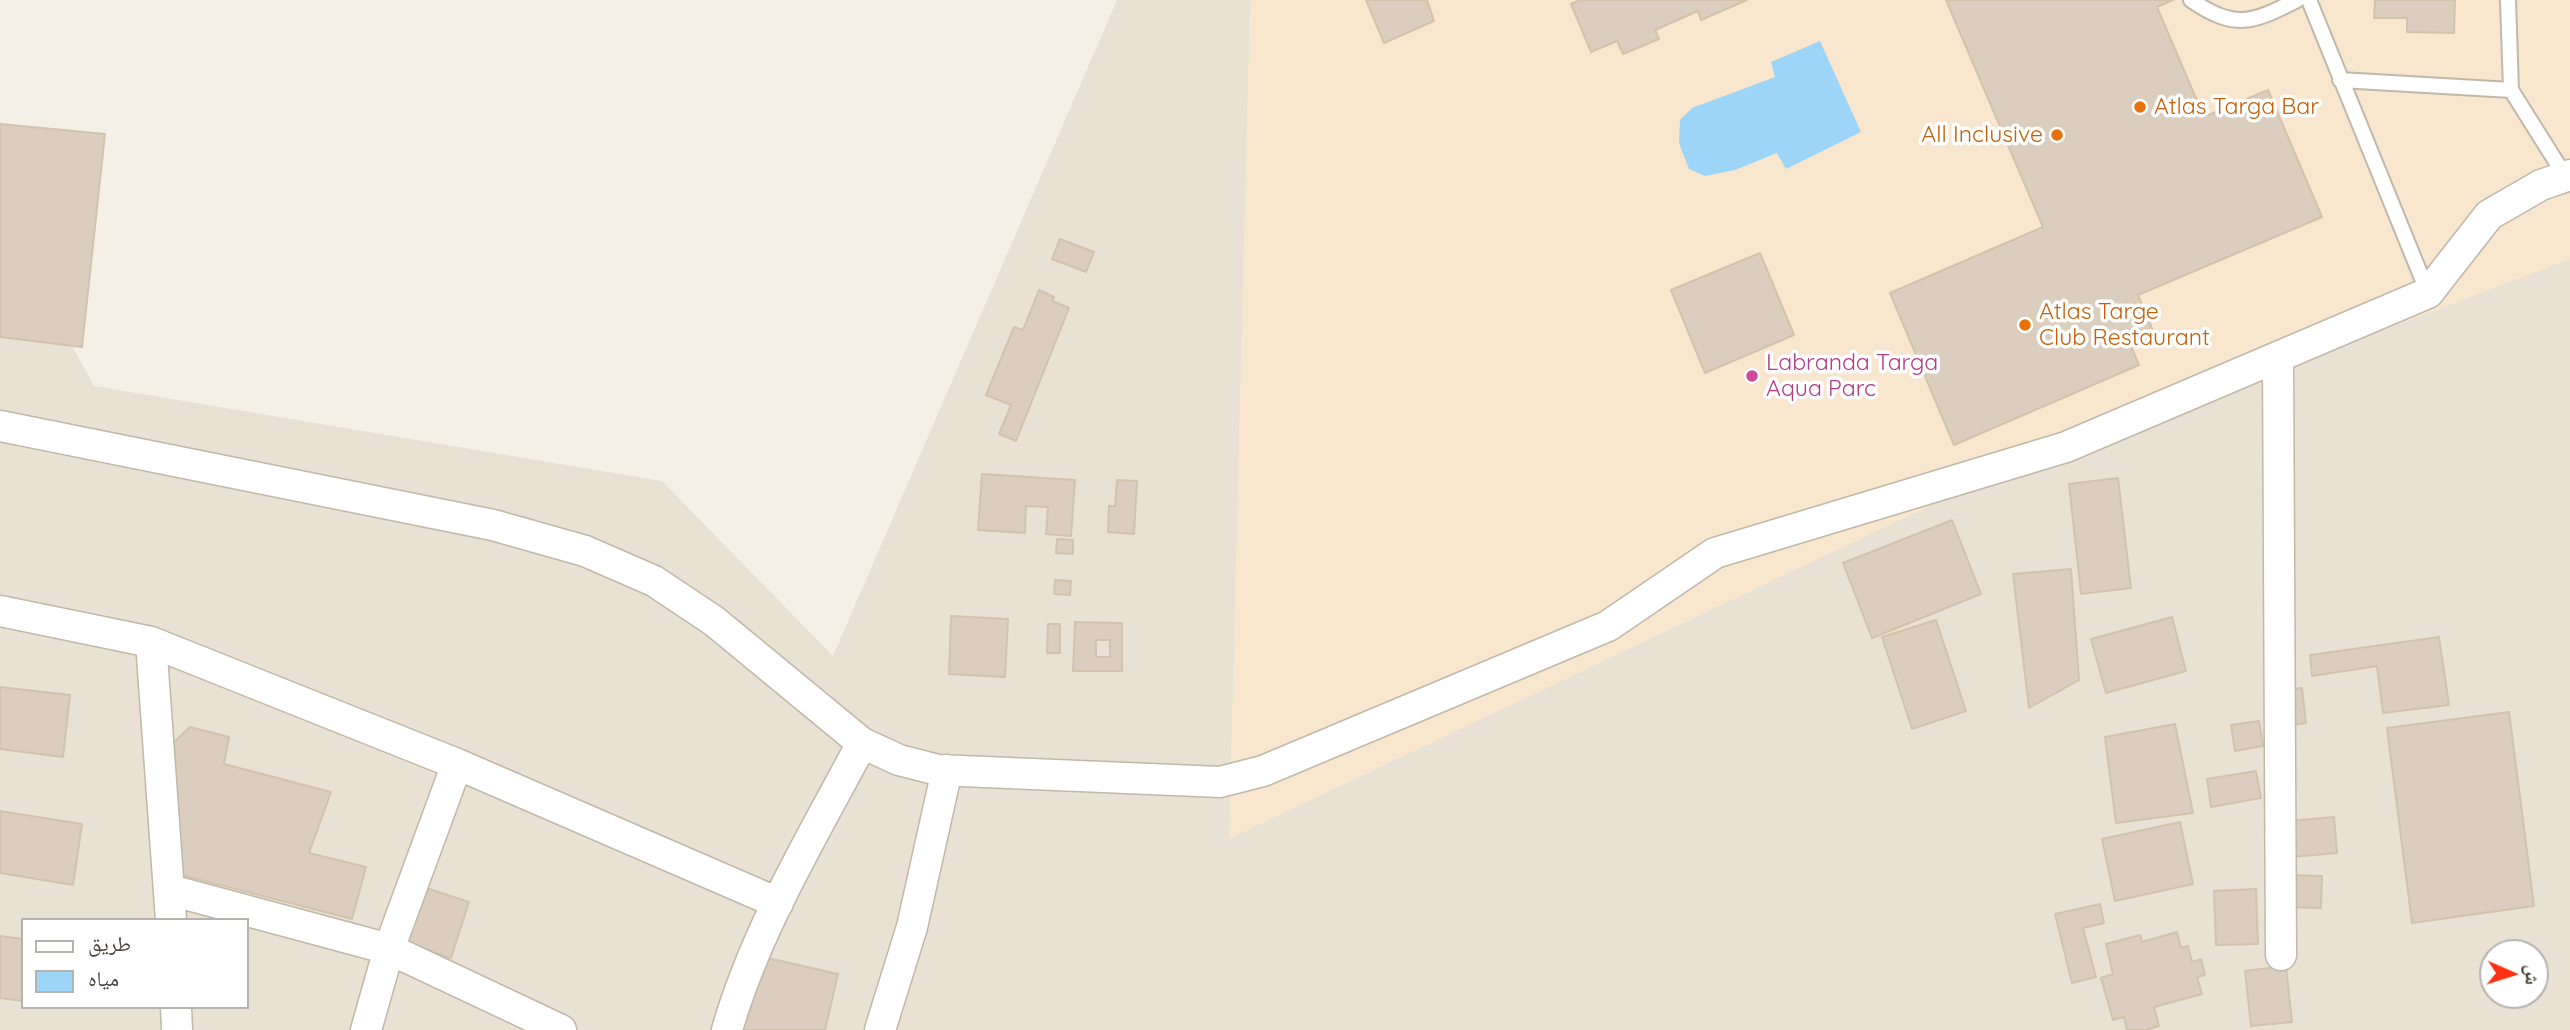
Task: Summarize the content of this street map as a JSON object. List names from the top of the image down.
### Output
{
  "places": [
    "Atlas Targa Bar",
    "All Inclusive",
    "Atlas Targe Club Restaurant",
    "Labranda Targa Aqua Parc"
  ],
  "legend": ["طريق", "مياه"],
  "north": "right"
}
